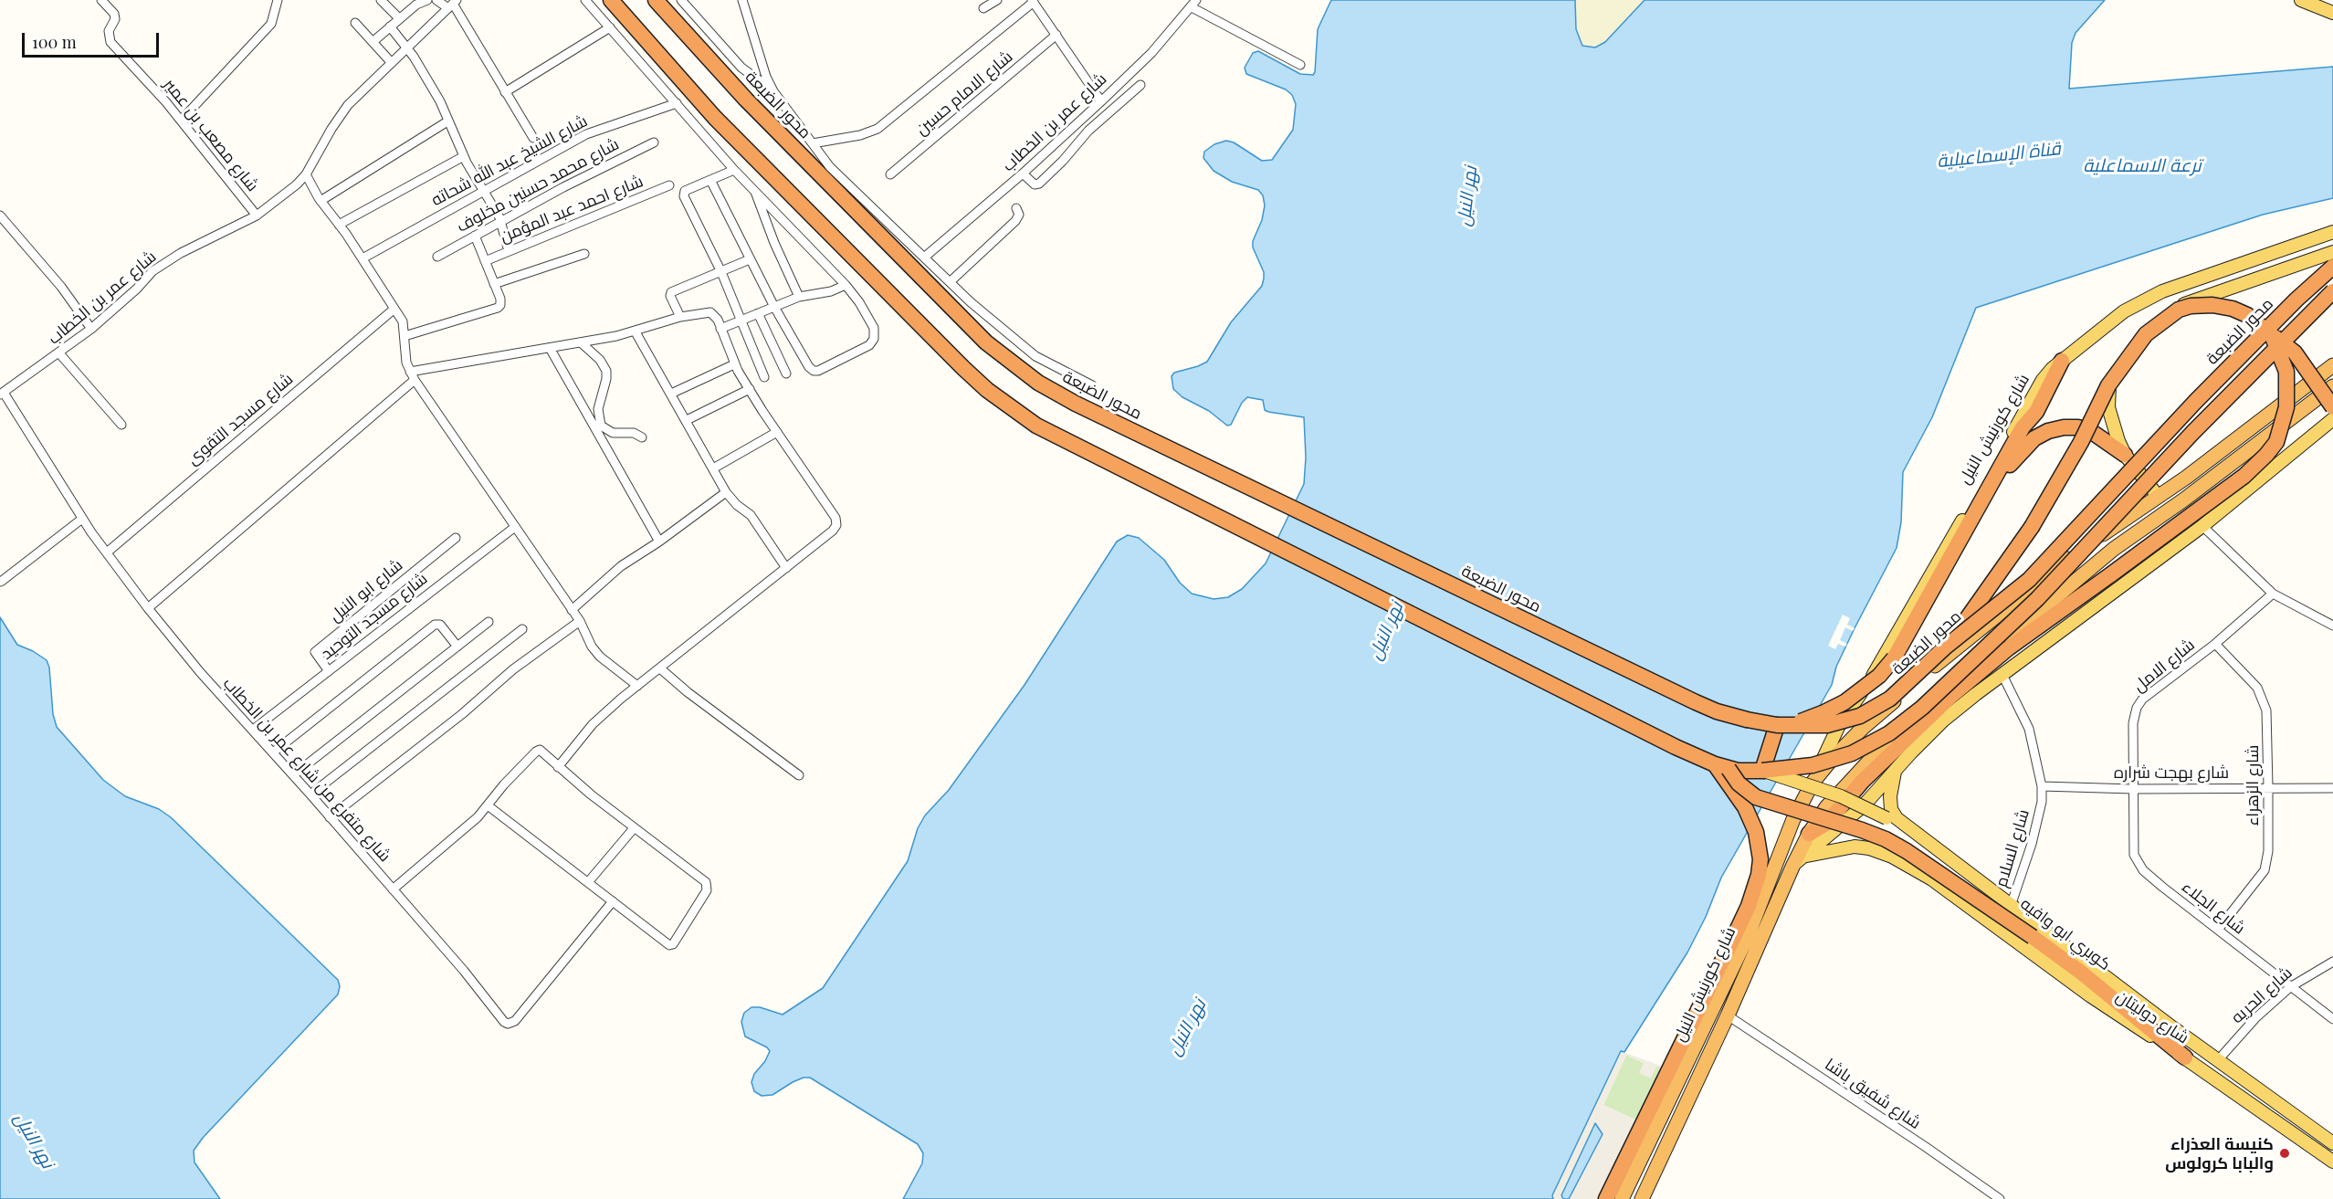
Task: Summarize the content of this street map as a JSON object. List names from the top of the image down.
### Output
{
  "streets": {
    "highway": ["محور الضبعة", "شارع كورنيش النيل"],
    "main road": ["كوبري ابو وافيه", "شارع دوليتان"],
    "street": [
      "شارع الامام حسين",
      "شارع عمر بن الخطاب",
      "شارع مصعب بن عمير",
      "شارع الشيخ عبد الله شحاته",
      "شارع محمد حسنين مخلوف",
      "شارع احمد عبد المؤمن",
      "شارع مسجد التقوى",
      "شارع ابو النيل",
      "شارع مسجد التوحيد",
      "شارع الامل",
      "شارع متفرع من شارع عمر بن الخطاب",
      "شارع بهجت شراره",
      "شارع الزهراء",
      "شارع السلام",
      "شارع الجلاء",
      "شارع الحريه",
      "شارع شفيق باشا"
    ]
  },
  "crossings": [
    ["شارع عمر بن الخطاب", "شارع مصعب بن عمير"],
    ["شارع عمر بن الخطاب", "شارع متفرع من شارع عمر بن الخطاب"],
    ["شارع مسجد التقوى", "شارع متفرع من شارع عمر بن الخطاب"],
    ["شارع كورنيش النيل", "شارع السلام"],
    ["شارع كورنيش النيل", "شارع دوليتان"],
    ["شارع كورنيش النيل", "شارع شفيق باشا"],
    ["شارع ابو النيل", "شارع مسجد التوحيد"],
    ["شارع مسجد التوحيد", "شارع متفرع من شارع عمر بن الخطاب"],
    ["شارع الامل", "شارع بهجت شراره"],
    ["شارع الامل", "شارع الزهراء"],
    ["شارع الامل", "شارع الجلاء"],
    ["شارع بهجت شراره", "شارع الزهراء"],
    ["شارع بهجت شراره", "شارع السلام"],
    ["شارع بهجت شراره", "شارع الجلاء"],
    ["شارع الزهراء", "شارع الجلاء"],
    ["شارع السلام", "شارع دوليتان"],
    ["شارع الجلاء", "شارع الحريه"],
    ["شارع الحريه", "شارع دوليتان"]
  ],
  "water": ["قناة الإسماعيلية", "ترعة الاسماعلية", "نهر النيل"],
  "places": ["كنيسة العذراء والبابا كرولوس"],
  "scale_bar": "100 m"
}
